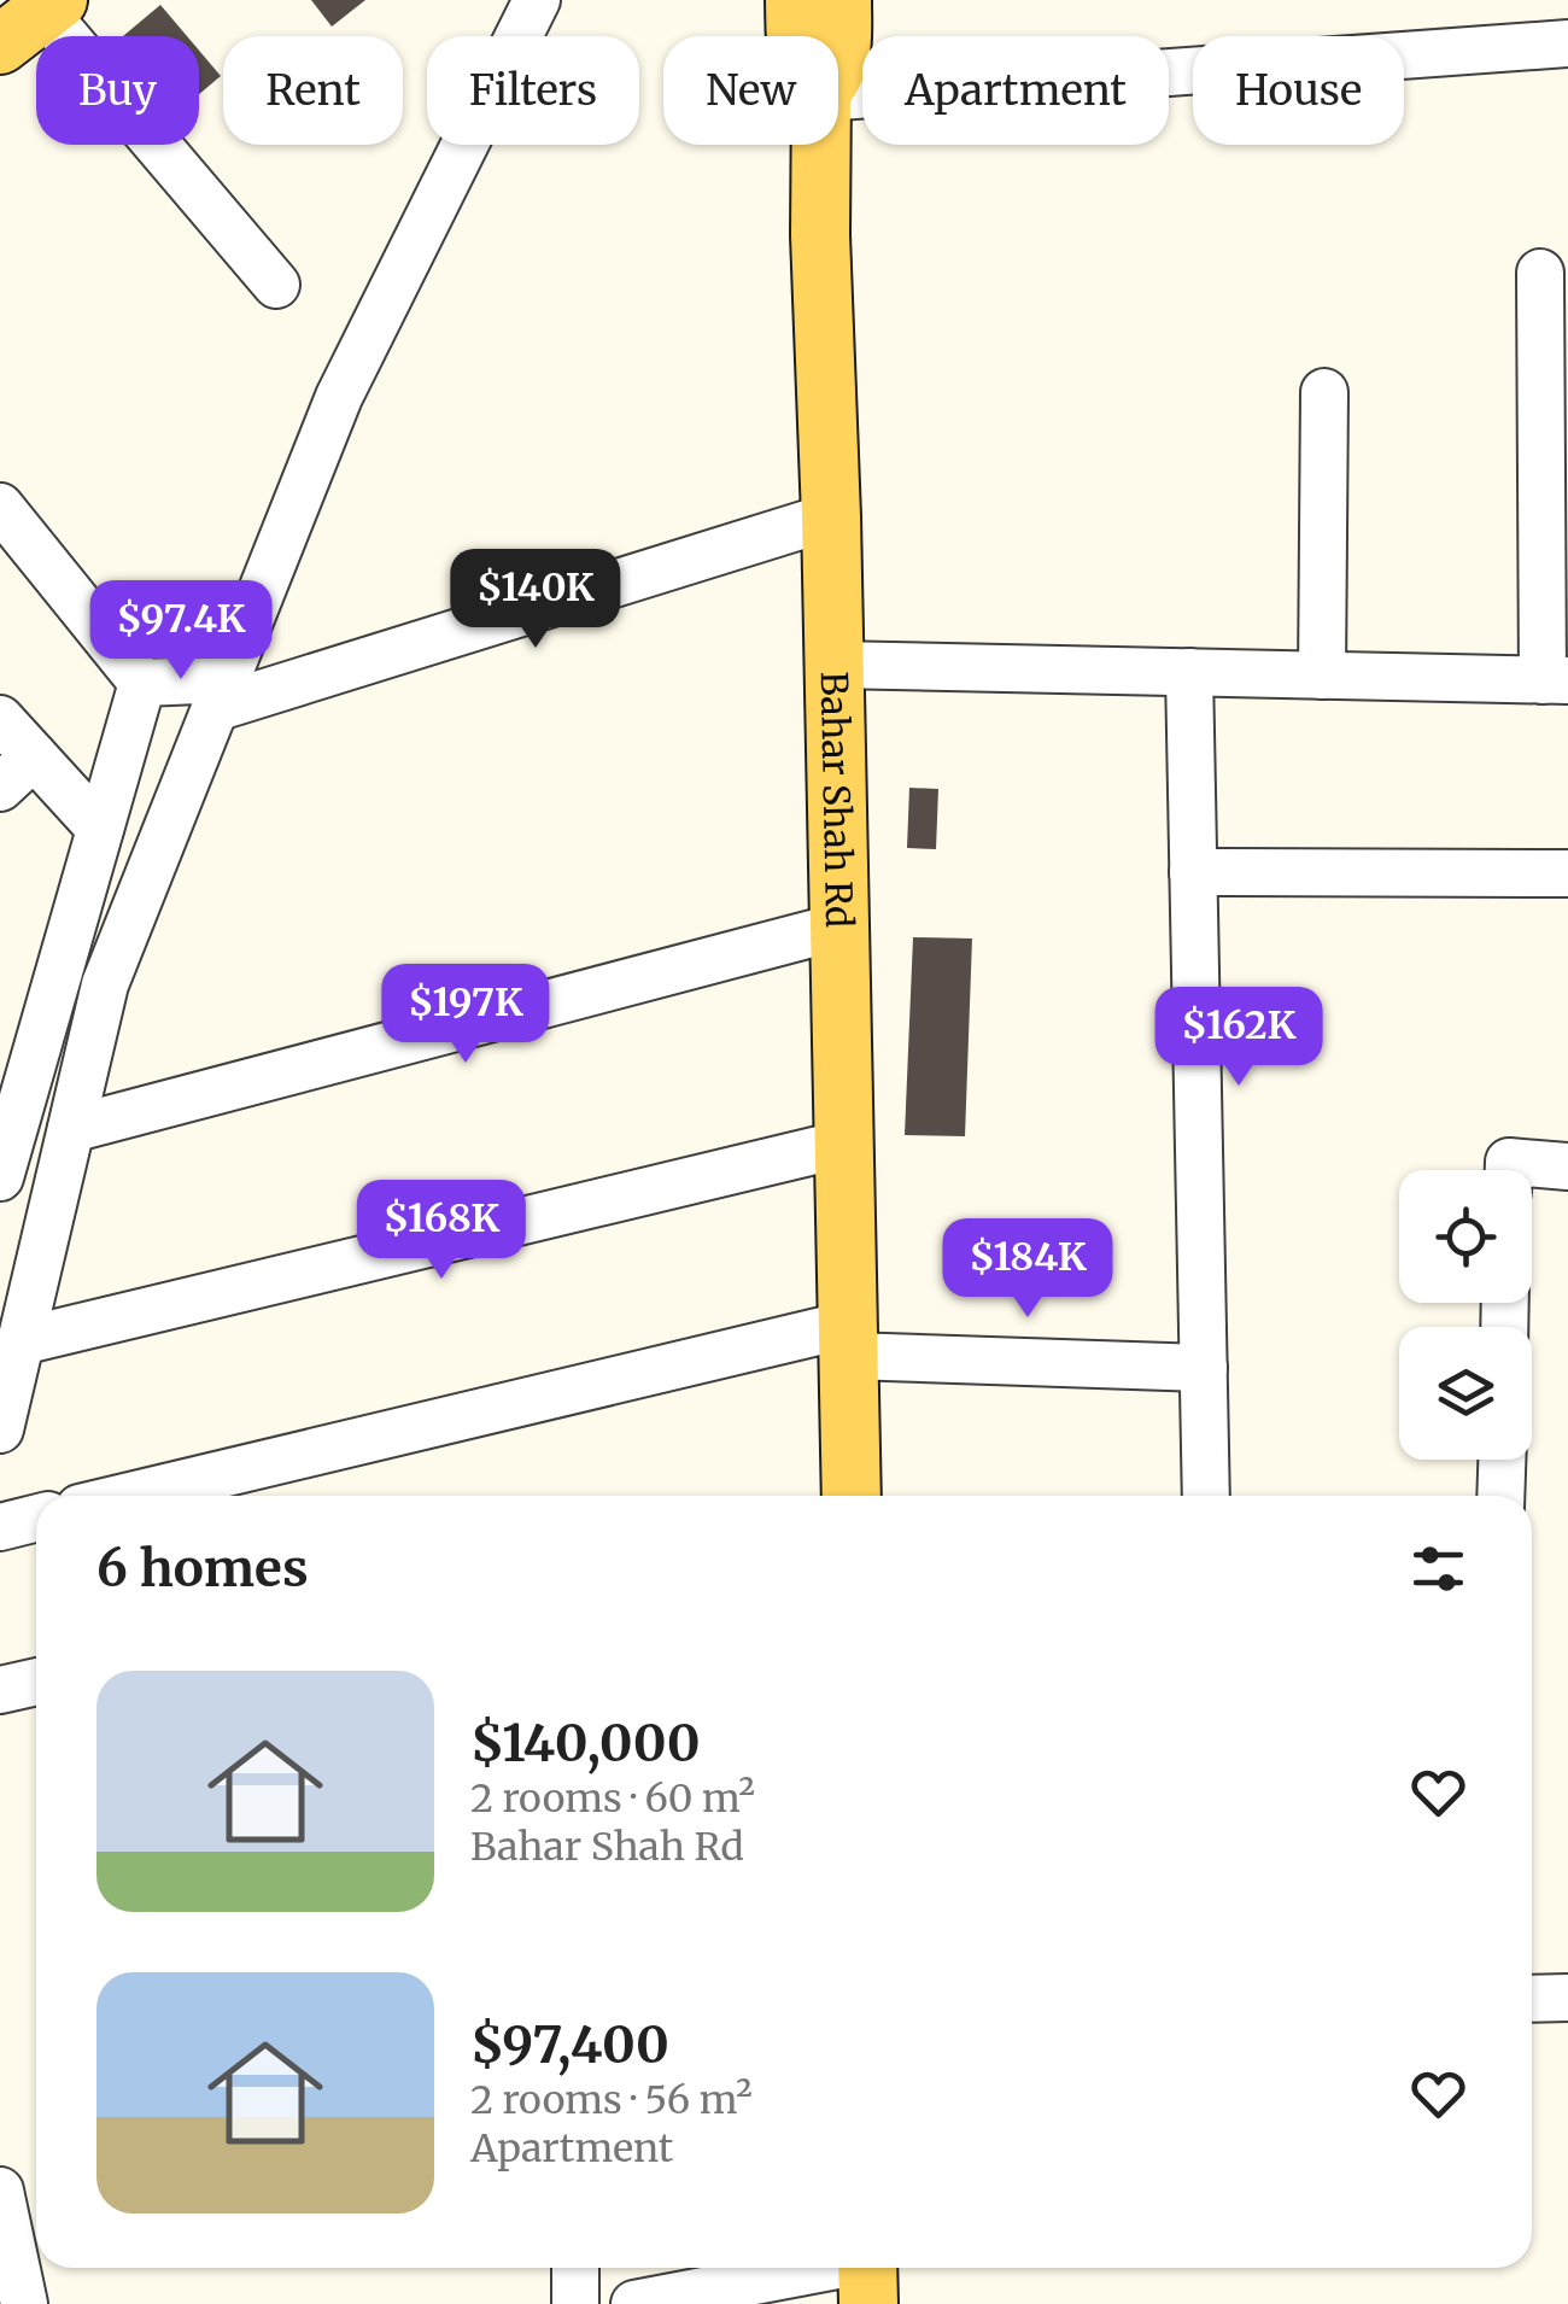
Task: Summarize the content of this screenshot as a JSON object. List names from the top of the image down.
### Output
{
  "streets": {
    "main road": ["Bahar Shah Rd"]
  },
  "page": {
    "chip": [
      "Buy",
      "Rent",
      "Filters",
      "New",
      "Apartment",
      "House"
    ],
    "price": [
      "$140K",
      "$97.4K",
      "$197K",
      "$162K",
      "$168K",
      "$184K"
    ],
    "heading": "6 homes",
    "list": [
      {
        "name": "$140,000",
        "note": "2 rooms · 60 m² · Bahar Shah Rd"
      },
      {
        "name": "$97,400",
        "note": "2 rooms · 56 m² · Apartment"
      }
    ]
  }
}
